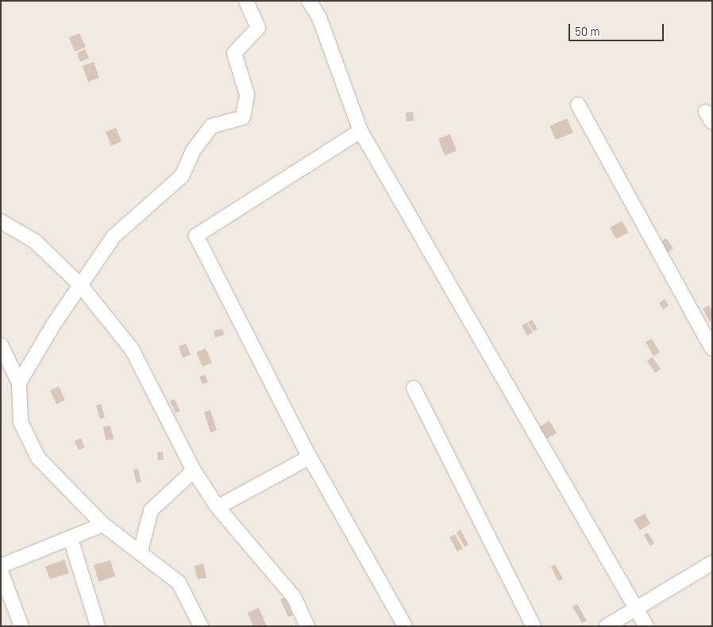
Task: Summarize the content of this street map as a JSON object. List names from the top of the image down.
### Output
{
  "scale_bar": "50 m"
}
